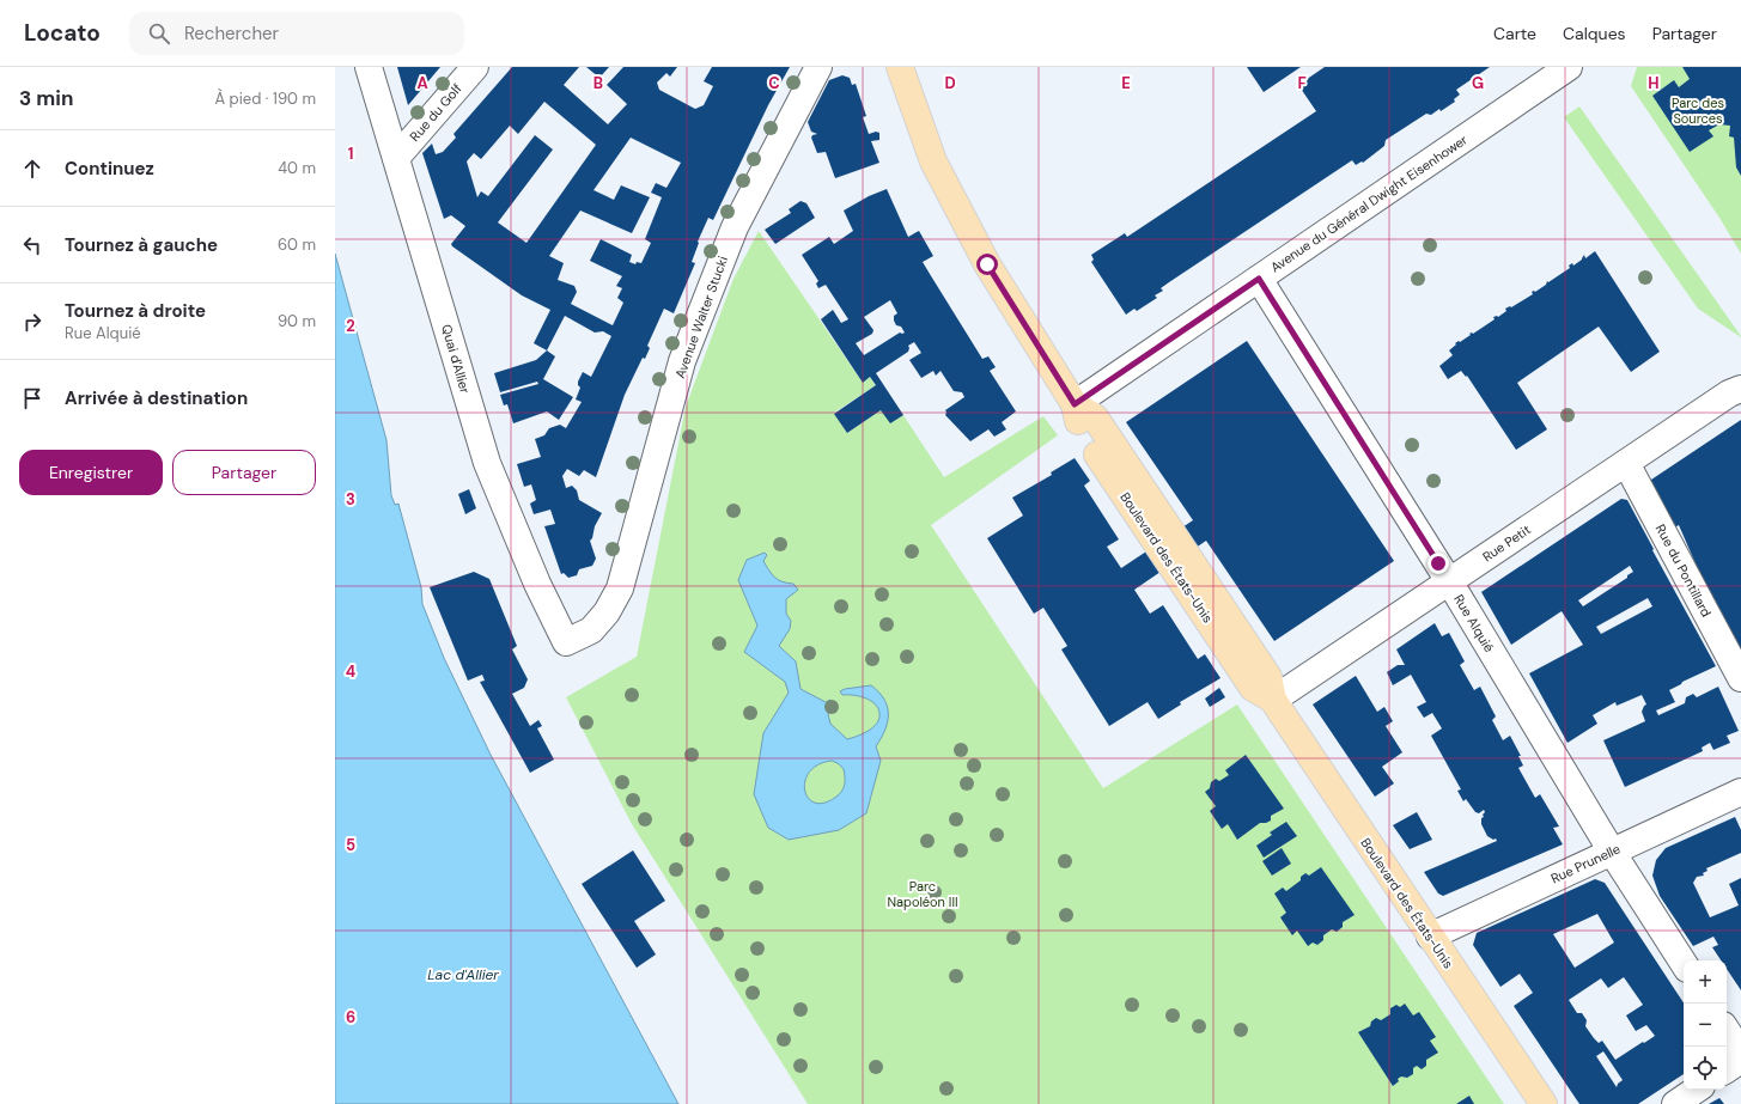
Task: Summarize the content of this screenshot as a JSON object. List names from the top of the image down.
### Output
{
  "streets": {
    "main road": ["Boulevard des États-Unis"],
    "street": [
      "Rue du Golf",
      "Avenue du Général Dwight Eisenhower",
      "Avenue Walter Stucki",
      "Quai d'Allier",
      "Rue Petit",
      "Rue du Pontillard",
      "Rue Alquié",
      "Rue Prunelle"
    ]
  },
  "crossings": [
    ["Rue du Golf", "Quai d'Allier"],
    ["Avenue du Général Dwight Eisenhower", "Boulevard des États-Unis"],
    ["Avenue du Général Dwight Eisenhower", "Rue Alquié"],
    ["Avenue Walter Stucki", "Quai d'Allier"],
    ["Rue Petit", "Boulevard des États-Unis"],
    ["Rue Petit", "Rue du Pontillard"],
    ["Rue Petit", "Rue Alquié"],
    ["Boulevard des États-Unis", "Rue Prunelle"],
    ["Rue Alquié", "Rue Prunelle"]
  ],
  "water": ["Lac d'Allier"],
  "parks": ["Parc des Sources", "Parc Napoléon III"],
  "page": {
    "header": "Locato",
    "search": "Rechercher",
    "nav": ["Carte", "Calques", "Partager"],
    "heading": ["3 min", "À pied · 190 m"],
    "list": [
      ["Continuez", "40 m"],
      ["Tournez à gauche", "60 m"],
      ["Tournez à droite", "Rue Alquié", "90 m"],
      "Arrivée à destination"
    ],
    "buttons": ["Enregistrer", "Partager"],
    "map_buttons": ["+", "−"]
  },
  "grid": {
    "columns": [
      "A",
      "B",
      "C",
      "D",
      "E",
      "F",
      "G",
      "H"
    ],
    "rows": [
      "1",
      "2",
      "3",
      "4",
      "5",
      "6"
    ]
  }
}
